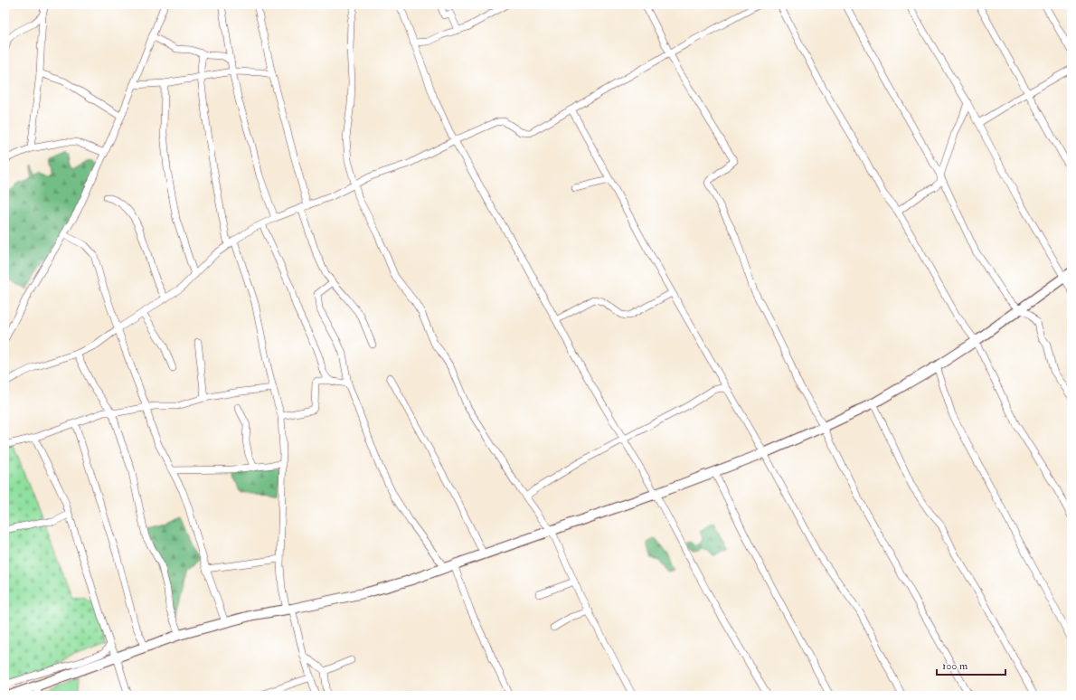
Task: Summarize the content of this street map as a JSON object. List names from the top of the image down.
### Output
{
  "scale_bar": "100 m"
}
